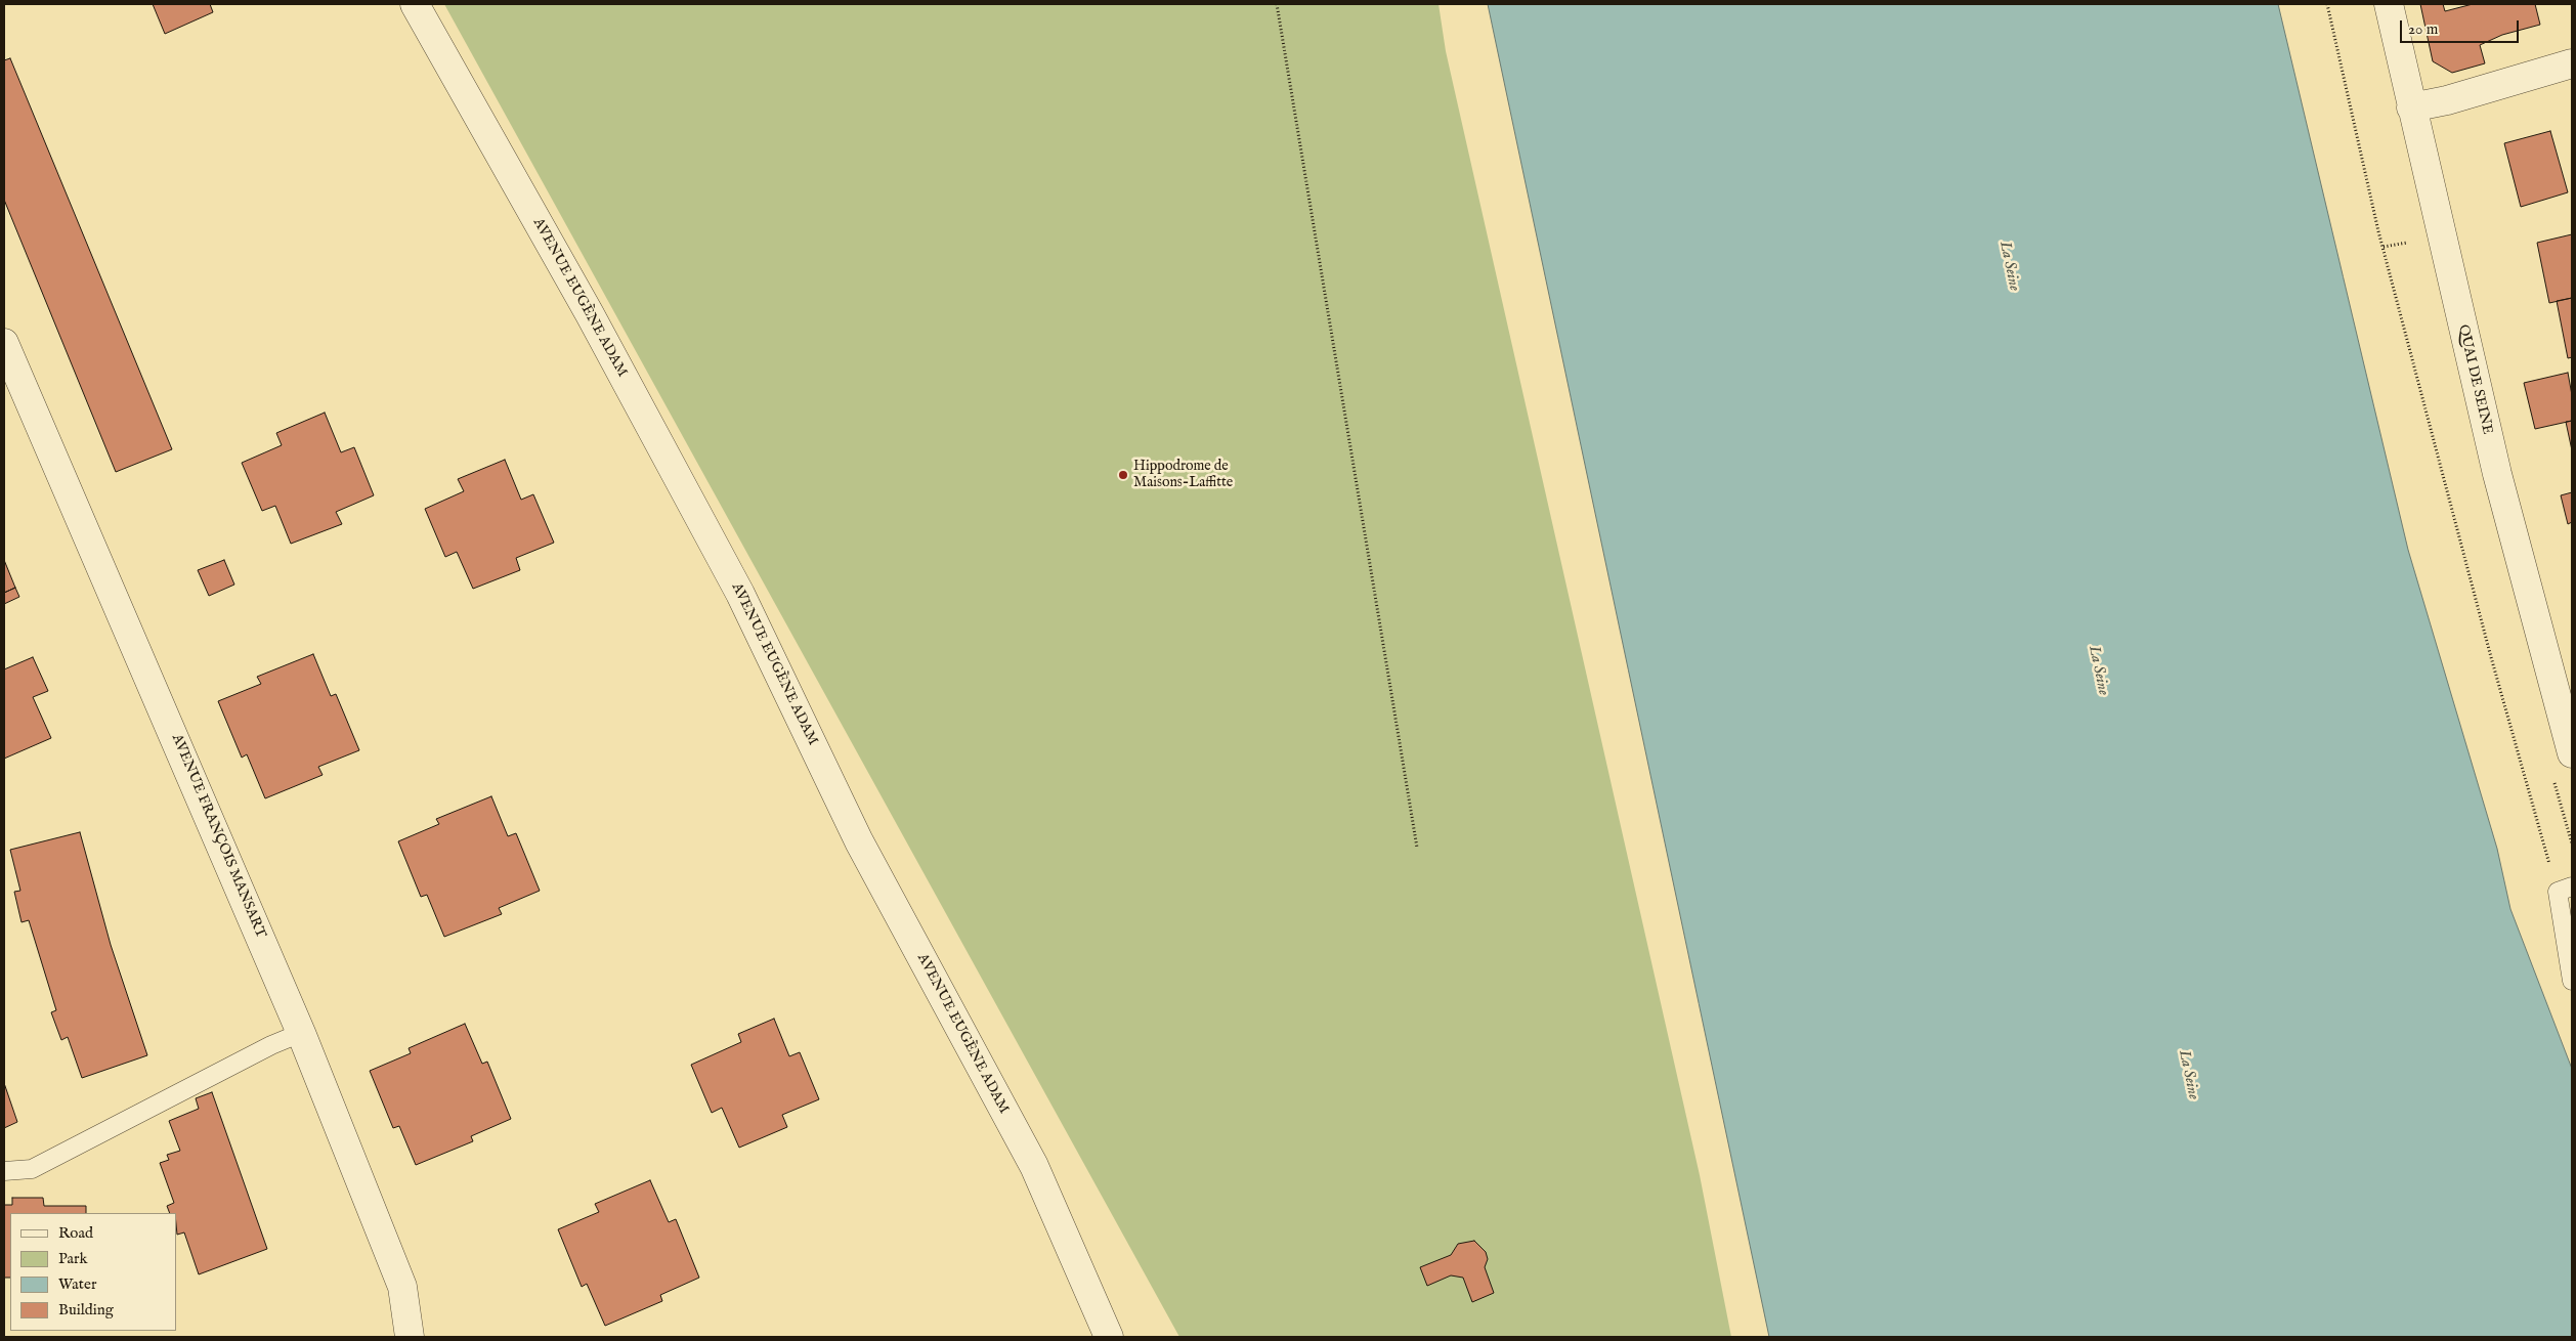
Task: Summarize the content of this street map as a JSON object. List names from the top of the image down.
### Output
{
  "streets": {
    "street": ["AVENUE EUGÈNE ADAM", "QUAI DE SEINE", "AVENUE FRANÇOIS MANSART"]
  },
  "water": ["La Seine"],
  "places": ["Hippodrome de Maisons-Laffitte"],
  "legend": [
    "Road",
    "Park",
    "Water",
    "Building"
  ],
  "scale_bar": "20 m"
}
